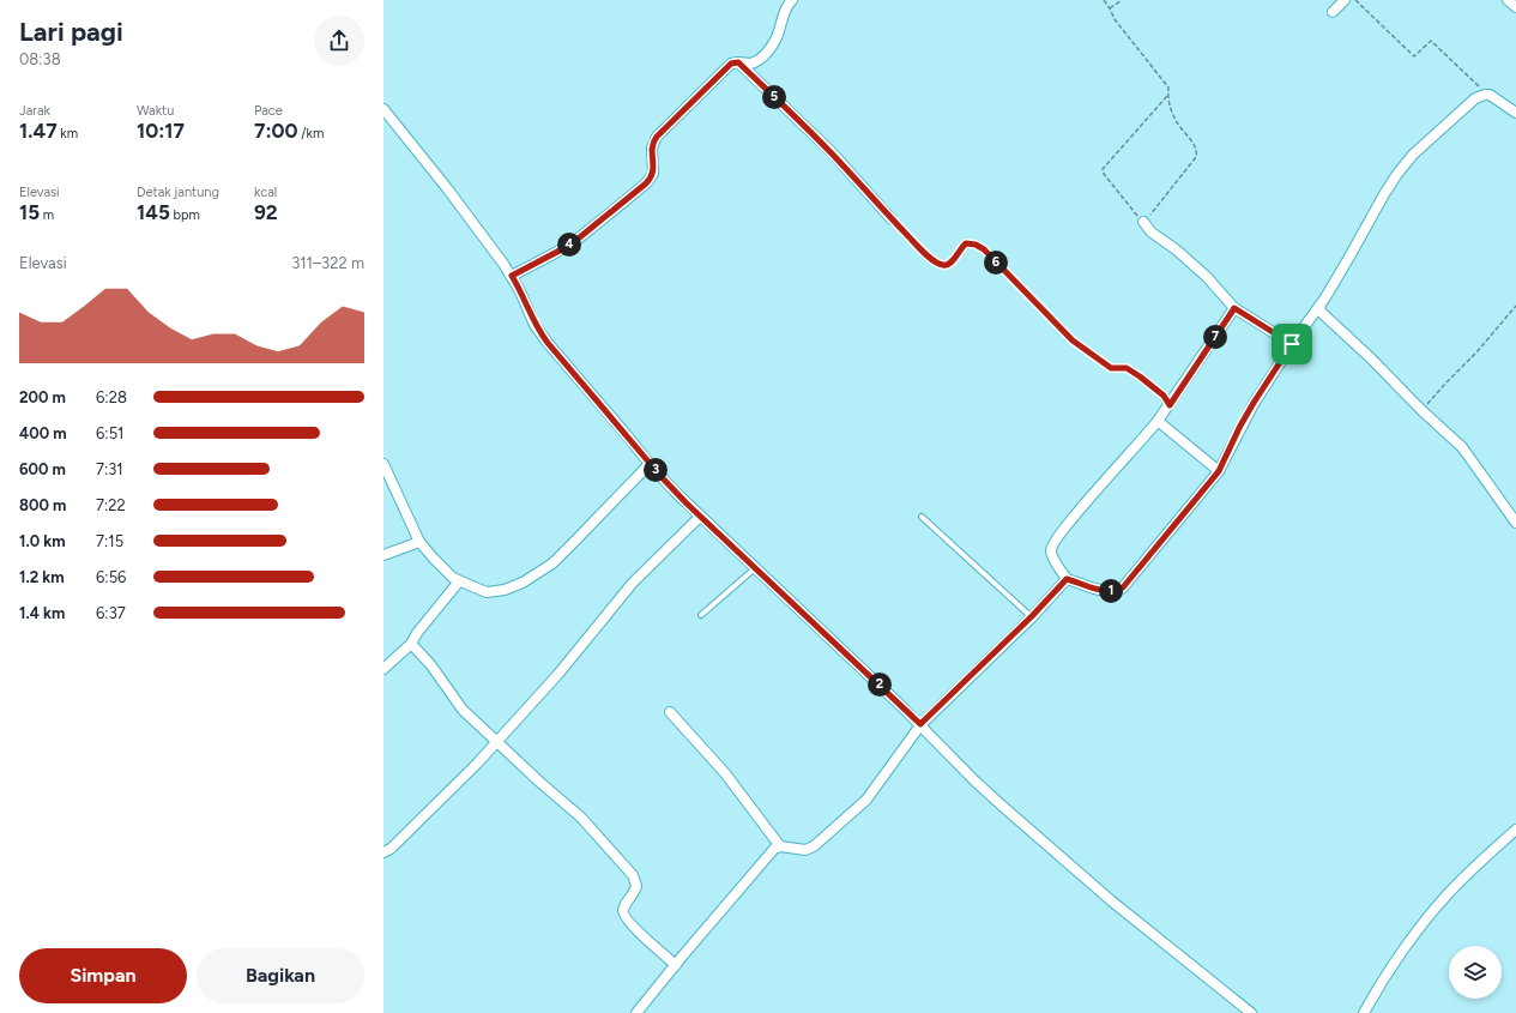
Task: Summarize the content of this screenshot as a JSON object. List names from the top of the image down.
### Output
{
  "page": {
    "heading": ["Lari pagi", "08:38"],
    "stats": [
      ["Jarak", "1.47 km"],
      ["Waktu", "10:17"],
      ["Pace", "7:00 /km"],
      ["Elevasi", "15 m"],
      ["Detak jantung", "145 bpm"],
      ["kcal", "92"]
    ],
    "pins": [
      "5",
      "4",
      "6",
      "7",
      "3",
      "1",
      "2"
    ],
    "chart": ["Elevasi", "311–322 m"],
    "list": [
      {
        "name": "200 m",
        "note": "6:28"
      },
      {
        "name": "400 m",
        "note": "6:51"
      },
      {
        "name": "600 m",
        "note": "7:31"
      },
      {
        "name": "800 m",
        "note": "7:22"
      },
      {
        "name": "1.0 km",
        "note": "7:15"
      },
      {
        "name": "1.2 km",
        "note": "6:56"
      },
      {
        "name": "1.4 km",
        "note": "6:37"
      }
    ],
    "buttons": ["Simpan", "Bagikan"]
  }
}
